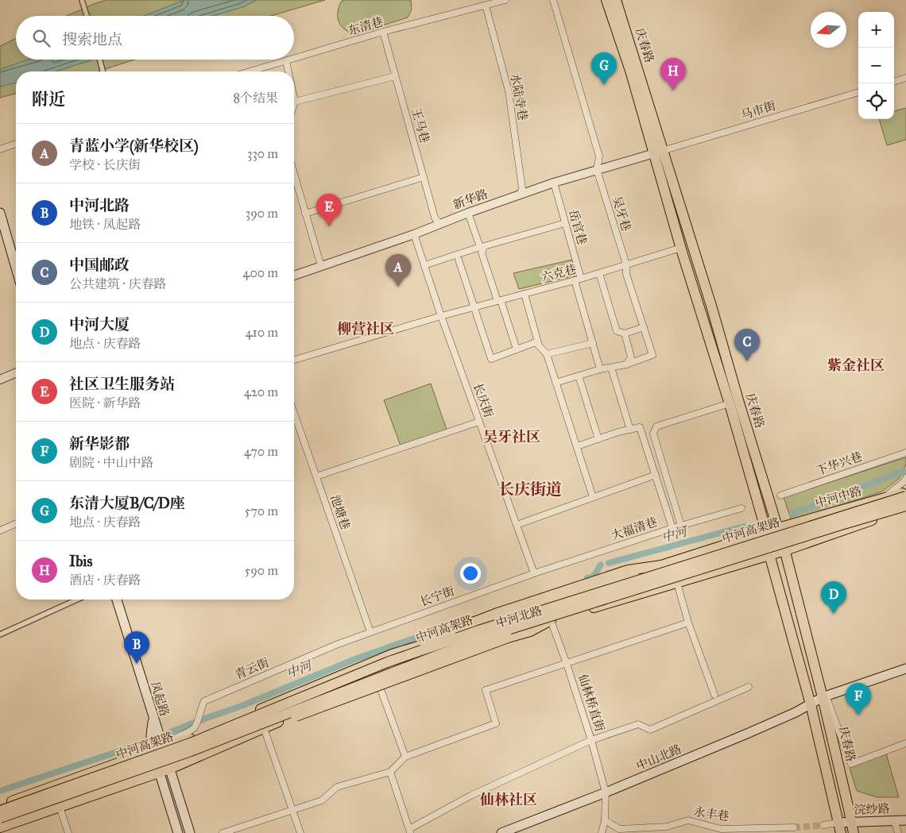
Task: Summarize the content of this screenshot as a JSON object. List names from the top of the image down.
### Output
{
  "streets": {
    "main road": [
      "庆春路",
      "中河中路",
      "中河高架路",
      "中河北路",
      "凤起路",
      "中山北路",
      "浣纱路"
    ],
    "street": [
      "东清巷",
      "水陆寺巷",
      "马市街",
      "王马巷",
      "新华路",
      "吴牙巷",
      "岳官巷",
      "六克巷",
      "长庆街",
      "下华兴巷",
      "池塘巷",
      "大福清巷",
      "长宁街",
      "青云街",
      "仙林桥直街",
      "永丰巷"
    ]
  },
  "crossings": [
    ["东清巷", "水陆寺巷"],
    ["东清巷", "王马巷"],
    ["庆春路", "马市街"],
    ["庆春路", "新华路"],
    ["庆春路", "六克巷"],
    ["庆春路", "中河中路"],
    ["庆春路", "中河北路"],
    ["庆春路", "中山北路"],
    ["庆春路", "浣纱路"],
    ["水陆寺巷", "新华路"],
    ["马市街", "新华路"],
    ["王马巷", "新华路"],
    ["新华路", "吴牙巷"],
    ["新华路", "岳官巷"],
    ["新华路", "长庆街"],
    ["吴牙巷", "六克巷"],
    ["岳官巷", "六克巷"],
    ["六克巷", "长庆街"],
    ["长庆街", "大福清巷"],
    ["长庆街", "长宁街"],
    ["中河中路", "中河高架路"],
    ["中河中路", "中河北路"],
    ["池塘巷", "长宁街"],
    ["池塘巷", "青云街"],
    ["大福清巷", "长宁街"],
    ["长宁街", "青云街"],
    ["中河北路", "青云街"],
    ["中河北路", "凤起路"],
    ["中河北路", "仙林桥直街"],
    ["青云街", "凤起路"],
    ["仙林桥直街", "中山北路"],
    ["仙林桥直街", "永丰巷"]
  ],
  "districts": [
    "柳营社区",
    "紫金社区",
    "吴牙社区",
    "长庆街道",
    "仙林社区"
  ],
  "water": ["中河"],
  "north": "left",
  "page": {
    "map_buttons": ["+", "−"],
    "search": "搜索地点",
    "pins": [
      "G",
      "H",
      "E",
      "A",
      "C",
      "D",
      "B",
      "F"
    ],
    "heading": ["附近", "8个结果"],
    "list": [
      {
        "mark": "A",
        "name": "青蓝小学(新华校区)",
        "note": "学校 · 长庆街",
        "value": "330 m"
      },
      {
        "mark": "B",
        "name": "中河北路",
        "note": "地铁 · 凤起路",
        "value": "390 m"
      },
      {
        "mark": "C",
        "name": "中国邮政",
        "note": "公共建筑 · 庆春路",
        "value": "400 m"
      },
      {
        "mark": "D",
        "name": "中河大厦",
        "note": "地点 · 庆春路",
        "value": "410 m"
      },
      {
        "mark": "E",
        "name": "社区卫生服务站",
        "note": "医院 · 新华路",
        "value": "420 m"
      },
      {
        "mark": "F",
        "name": "新华影都",
        "note": "剧院 · 中山中路",
        "value": "470 m"
      },
      {
        "mark": "G",
        "name": "东清大厦B/C/D座",
        "note": "地点 · 庆春路",
        "value": "570 m"
      },
      {
        "mark": "H",
        "name": "Ibis",
        "note": "酒店 · 庆春路",
        "value": "590 m"
      }
    ]
  }
}
